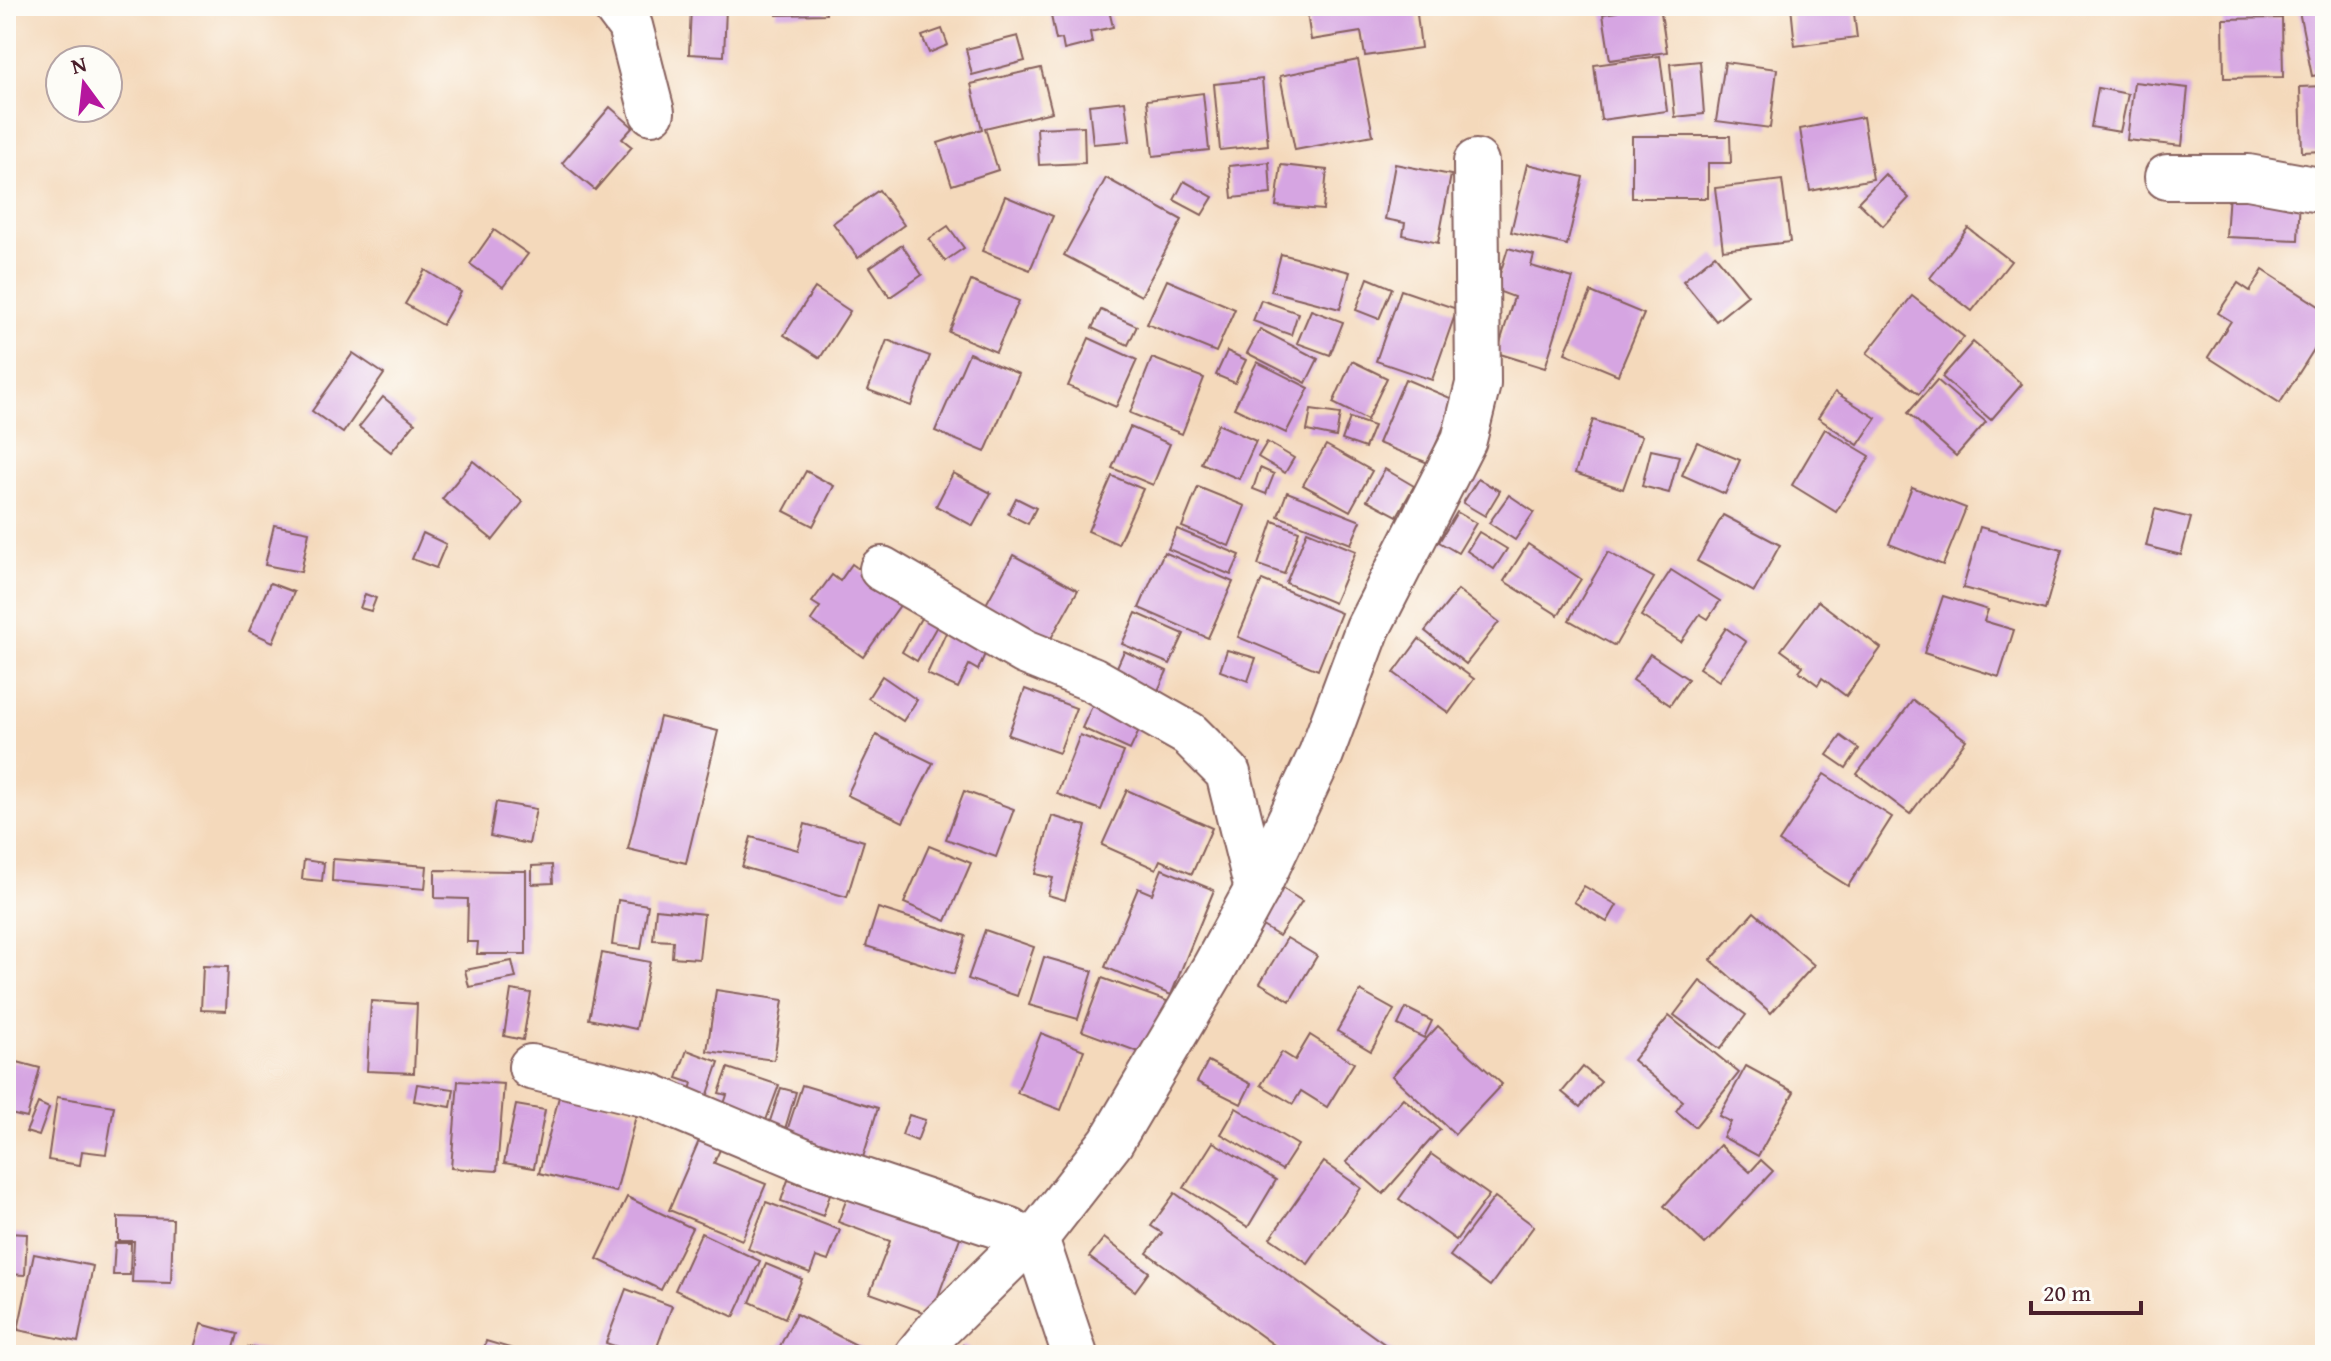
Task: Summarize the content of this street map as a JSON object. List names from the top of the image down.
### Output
{
  "scale_bar": "20 m",
  "north": "top"
}
